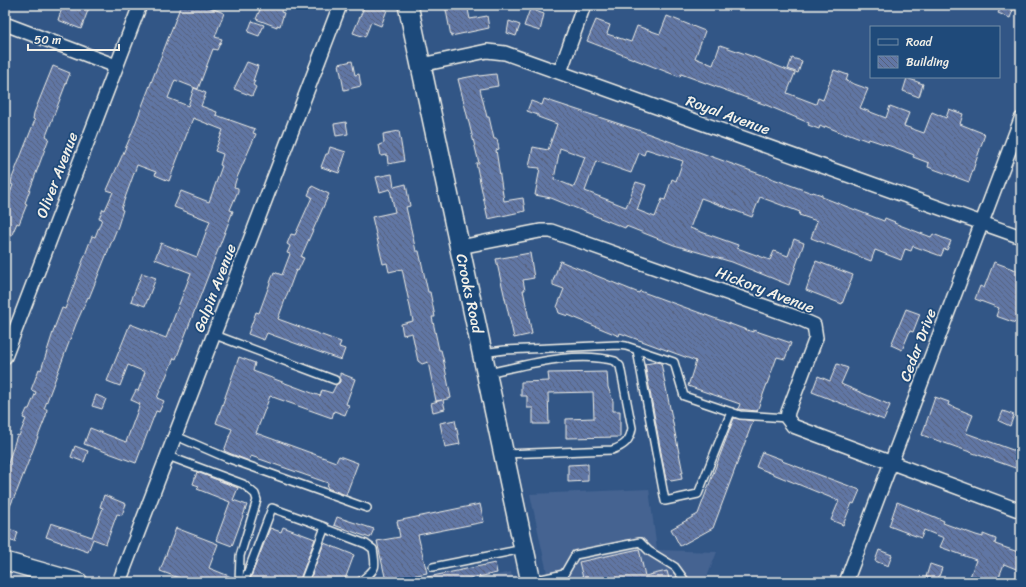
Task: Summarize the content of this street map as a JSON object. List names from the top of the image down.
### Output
{
  "streets": {
    "main road": ["Crooks Road"],
    "street": [
      "Royal Avenue",
      "Oliver Avenue",
      "Galpin Avenue",
      "Hickory Avenue",
      "Cedar Drive"
    ]
  },
  "crossings": [
    ["Royal Avenue", "Crooks Road"],
    ["Royal Avenue", "Cedar Drive"],
    ["Hickory Avenue", "Crooks Road"]
  ],
  "legend": ["Road", "Building"],
  "scale_bar": "50 m"
}
